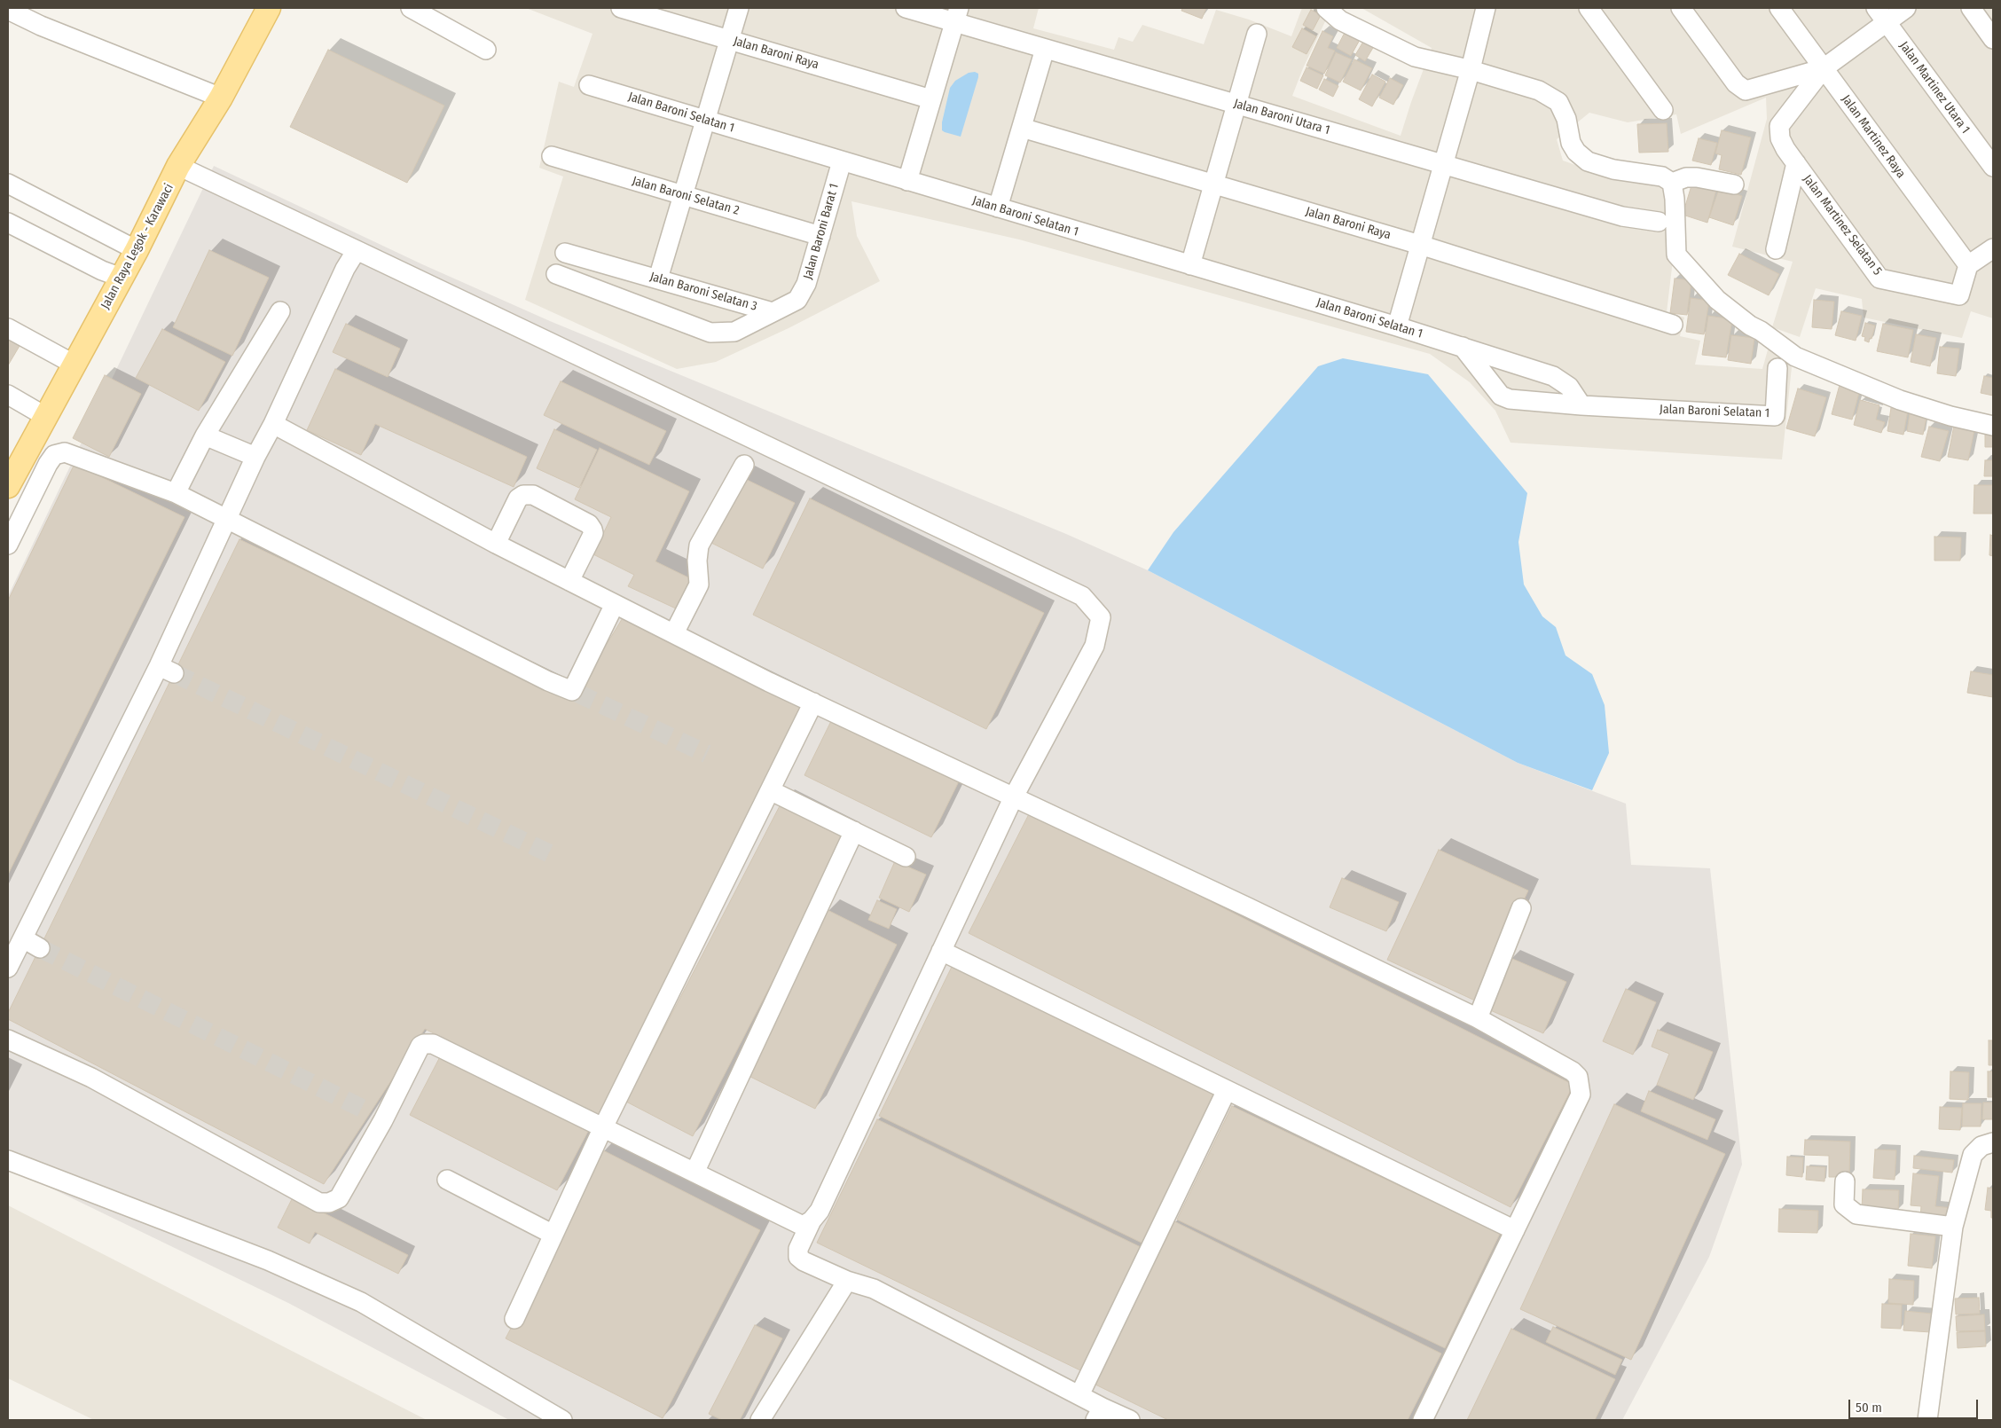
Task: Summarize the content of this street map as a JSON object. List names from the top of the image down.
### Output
{
  "streets": {
    "main road": ["Jalan Raya Legok - Karawaci"],
    "street": [
      "Jalan Baroni Raya",
      "Jalan Martinez Utara 1",
      "Jalan Baroni Selatan 1",
      "Jalan Baroni Utara 1",
      "Jalan Martinez Raya",
      "Jalan Baroni Selatan 2",
      "Jalan Martinez Selatan 5",
      "Jalan Baroni Barat 1",
      "Jalan Baroni Selatan 3"
    ]
  },
  "crossings": [
    ["Jalan Baroni Selatan 1", "Jalan Baroni Barat 1"],
    ["Jalan Martinez Raya", "Jalan Martinez Selatan 5"],
    ["Jalan Baroni Selatan 2", "Jalan Baroni Barat 1"],
    ["Jalan Baroni Barat 1", "Jalan Baroni Selatan 3"]
  ],
  "scale_bar": "50 m"
}
